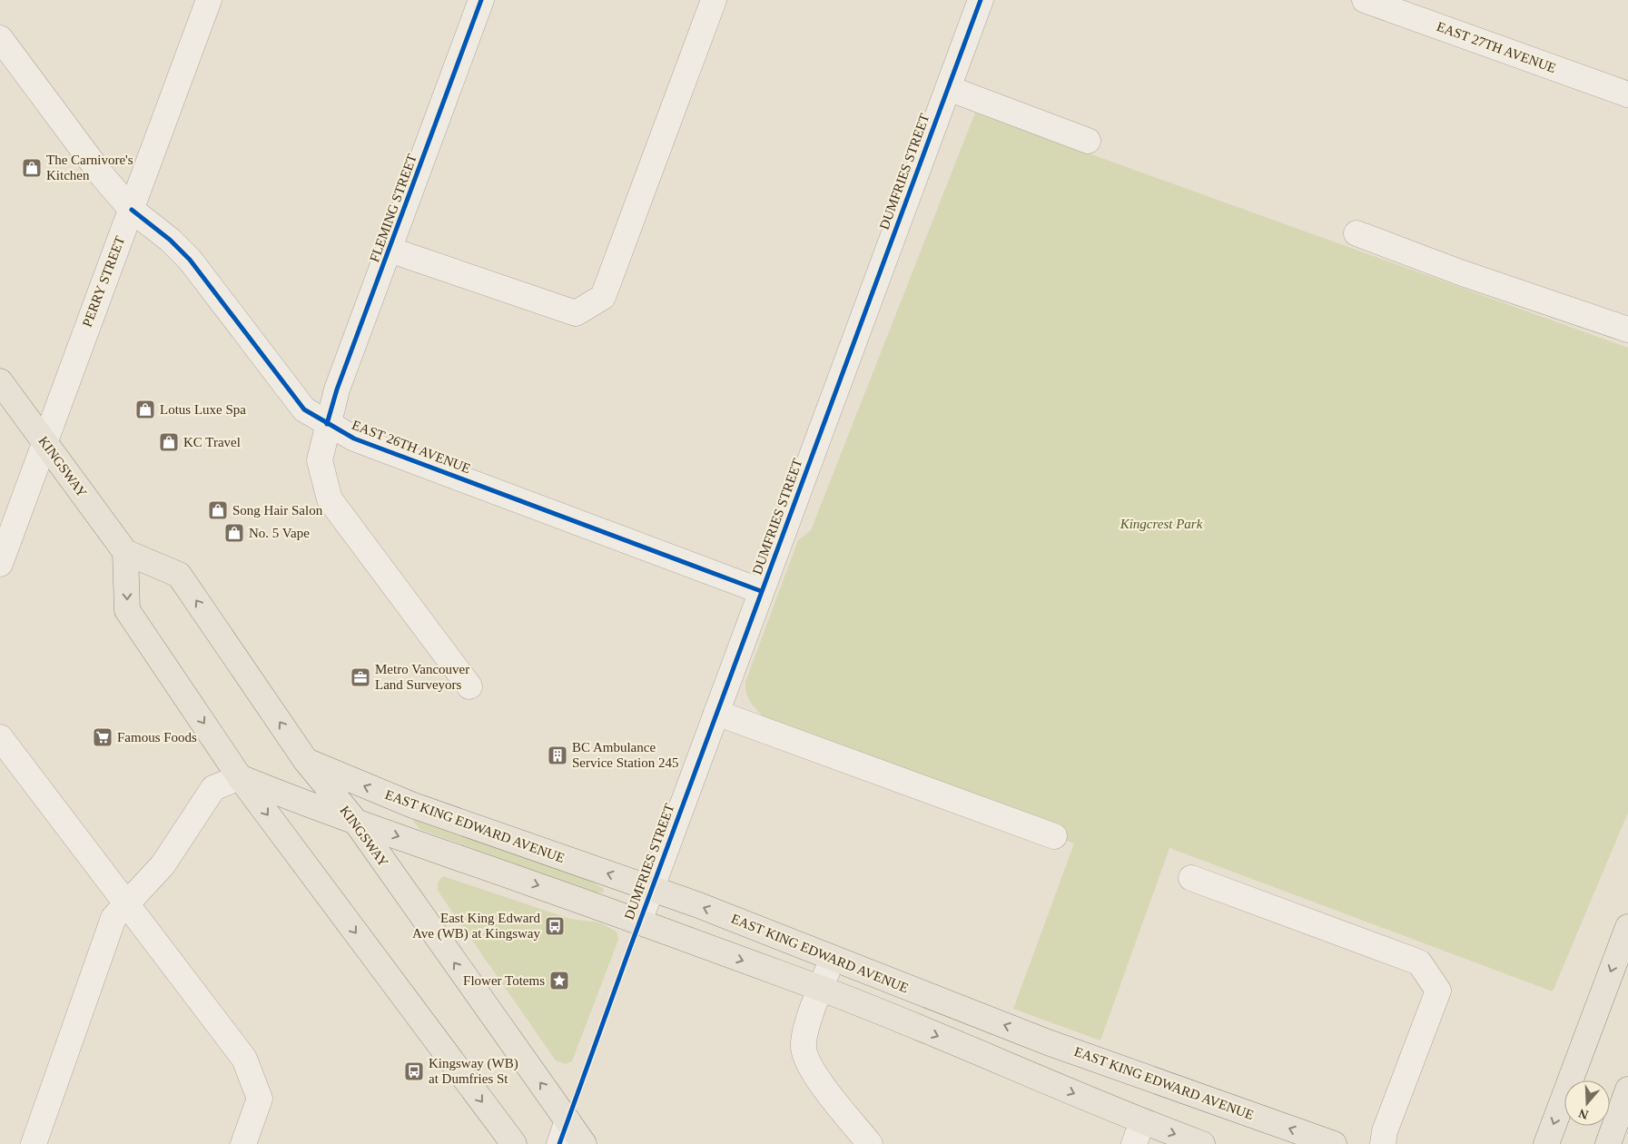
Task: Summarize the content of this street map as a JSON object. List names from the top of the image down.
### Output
{
  "streets": {
    "main road": ["KINGSWAY", "EAST KING EDWARD AVENUE"],
    "street": [
      "EAST 27TH AVENUE",
      "DUMFRIES STREET",
      "FLEMING STREET",
      "PERRY STREET",
      "EAST 26TH AVENUE"
    ]
  },
  "crossings": [
    ["DUMFRIES STREET", "EAST 26TH AVENUE"],
    ["DUMFRIES STREET", "EAST KING EDWARD AVENUE"],
    ["FLEMING STREET", "EAST 26TH AVENUE"],
    ["PERRY STREET", "EAST 26TH AVENUE"],
    ["PERRY STREET", "KINGSWAY"],
    ["KINGSWAY", "EAST KING EDWARD AVENUE"]
  ],
  "parks": ["Kingcrest Park"],
  "places": {
    "shop": [
      "The Carnivore's Kitchen",
      "Lotus Luxe Spa",
      "KC Travel",
      "Song Hair Salon",
      "No. 5 Vape"
    ],
    "office": ["Metro Vancouver Land Surveyors"],
    "supermarket": ["Famous Foods"],
    "building": ["BC Ambulance Service Station 245"],
    "bus stop": ["East King Edward Ave (WB) at Kingsway", "Kingsway (WB) at Dumfries St"],
    "place": ["Flower Totems"]
  },
  "north": "bottom"
}
